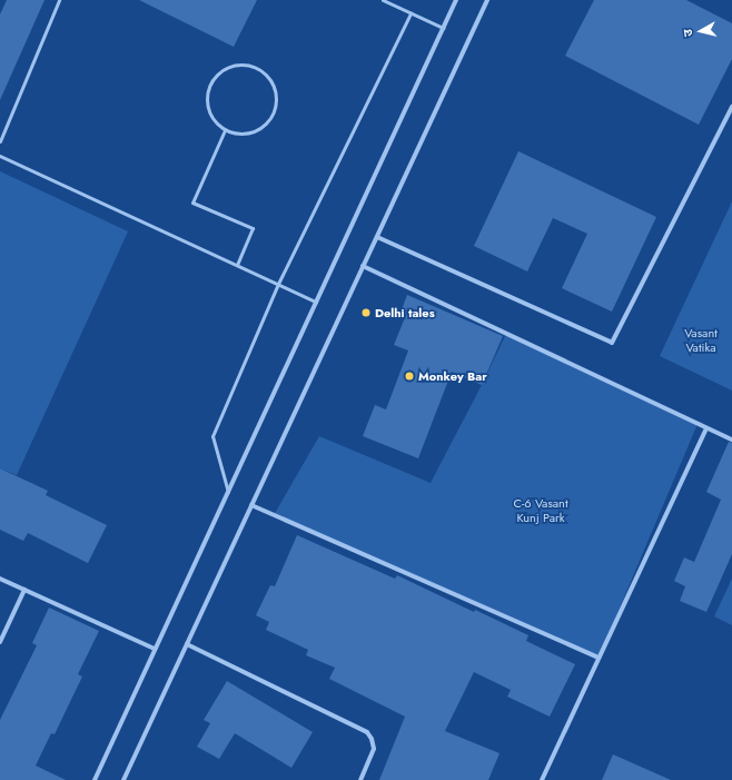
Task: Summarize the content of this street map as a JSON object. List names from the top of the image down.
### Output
{
  "parks": ["Vasant Vatika", "C-6 Vasant Kunj Park"],
  "places": ["Delhi tales", "Monkey Bar"],
  "north": "left"
}
